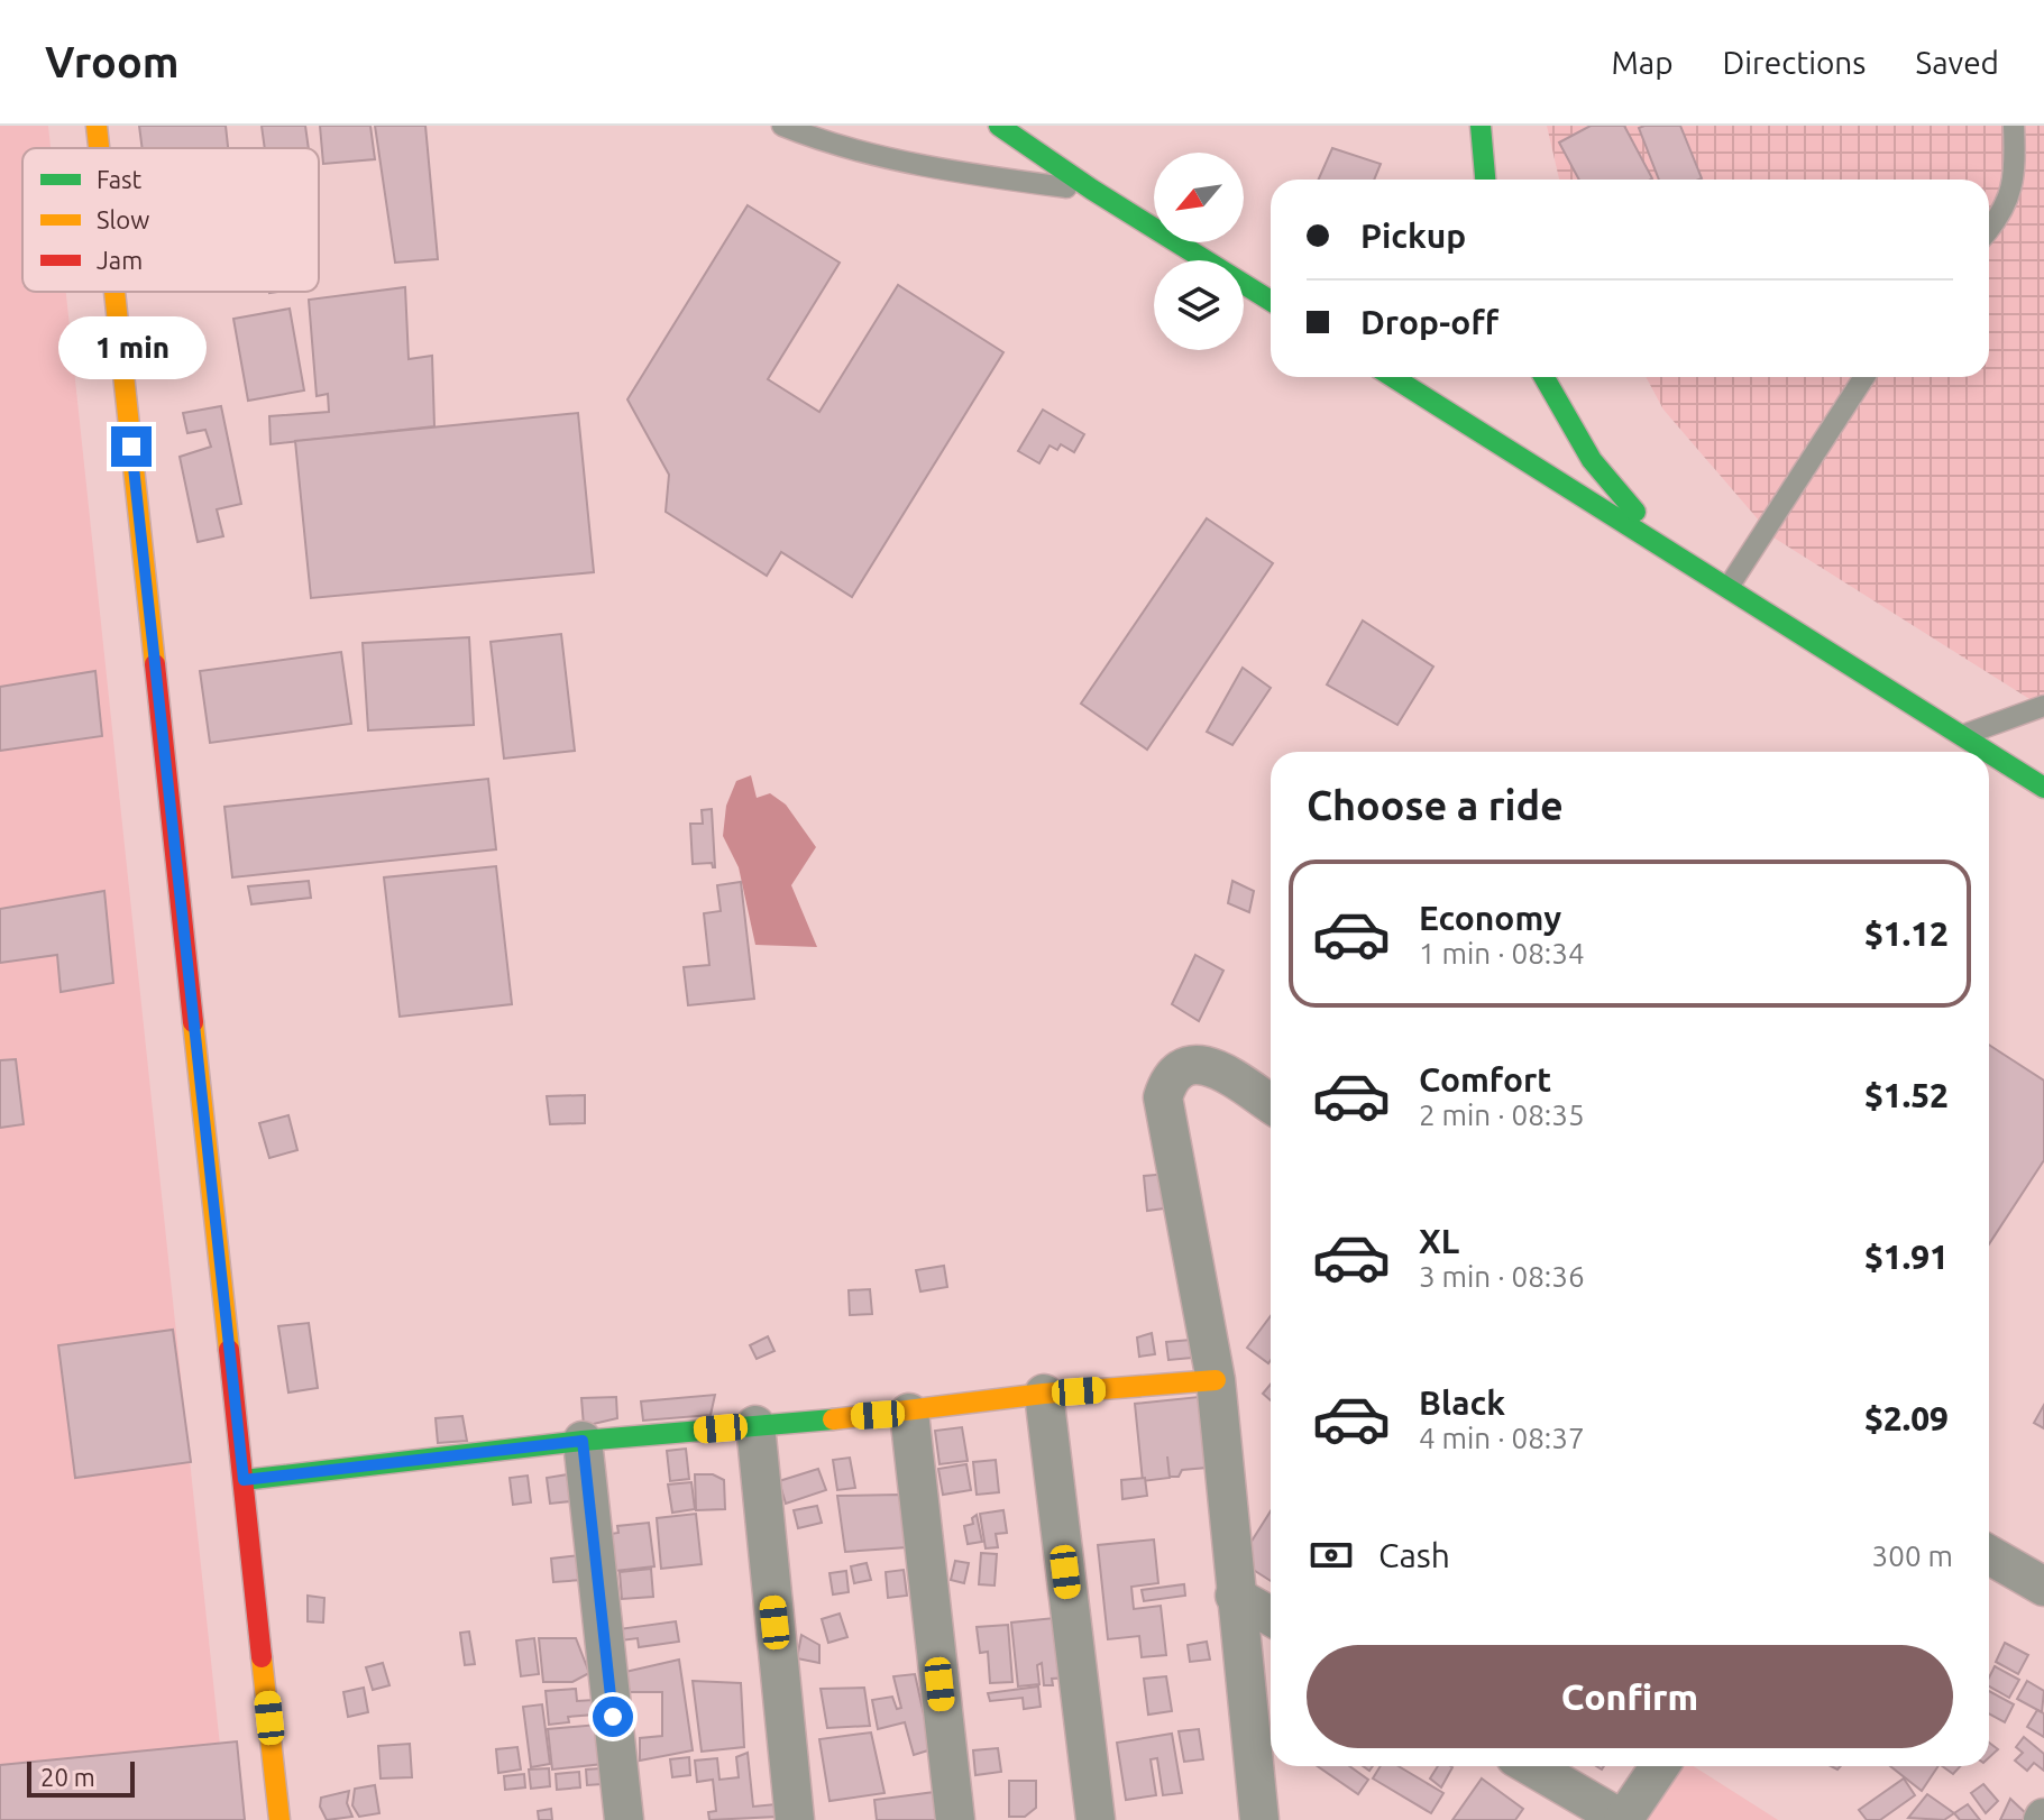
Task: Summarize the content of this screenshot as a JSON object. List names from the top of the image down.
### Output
{
  "legend": ["Fast", "Slow", "Jam"],
  "scale_bar": "20 m",
  "north": "bottom left",
  "page": {
    "header": "Vroom",
    "nav": ["Map", "Directions", "Saved"],
    "banner": ["Pickup", "Drop-off"],
    "bubble": "1 min",
    "heading": "Choose a ride",
    "list": [
      {
        "name": "Economy",
        "note": "1 min · 08:34",
        "value": "$1.12"
      },
      {
        "name": "Comfort",
        "note": "2 min · 08:35",
        "value": "$1.52"
      },
      {
        "name": "XL",
        "note": "3 min · 08:36",
        "value": "$1.91"
      },
      {
        "name": "Black",
        "note": "4 min · 08:37",
        "value": "$2.09"
      }
    ],
    "pay": ["Cash", "300 m"],
    "buttons": "Confirm",
    "scale": "20 m"
  }
}
